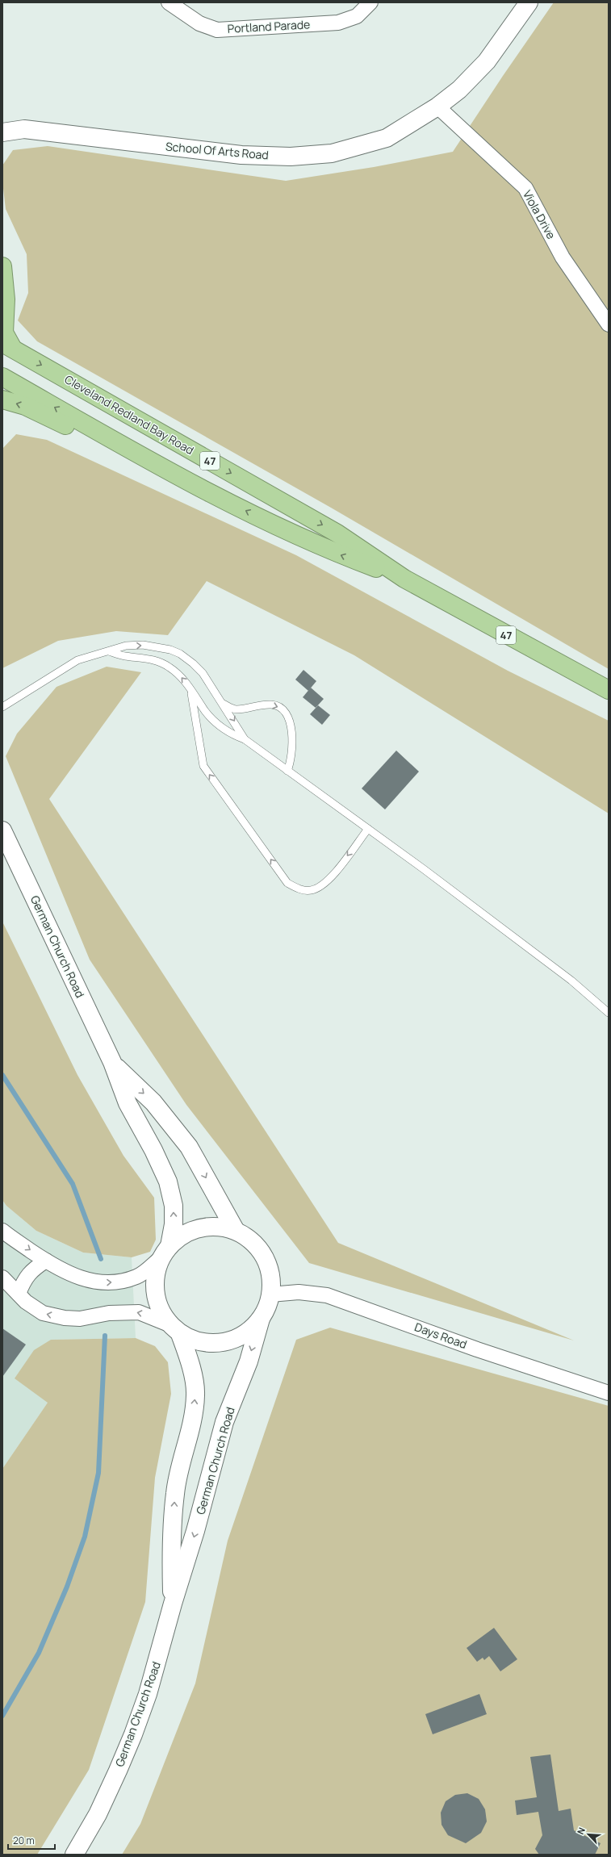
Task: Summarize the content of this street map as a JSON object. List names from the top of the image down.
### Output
{
  "streets": {
    "highway": ["Cleveland Redland Bay Road", "47"],
    "street": [
      "Portland Parade",
      "School Of Arts Road",
      "Viola Drive",
      "German Church Road",
      "Days Road"
    ]
  },
  "crossings": [
    ["School Of Arts Road", "Viola Drive"]
  ],
  "scale_bar": "20 m",
  "north": "top left"
}
